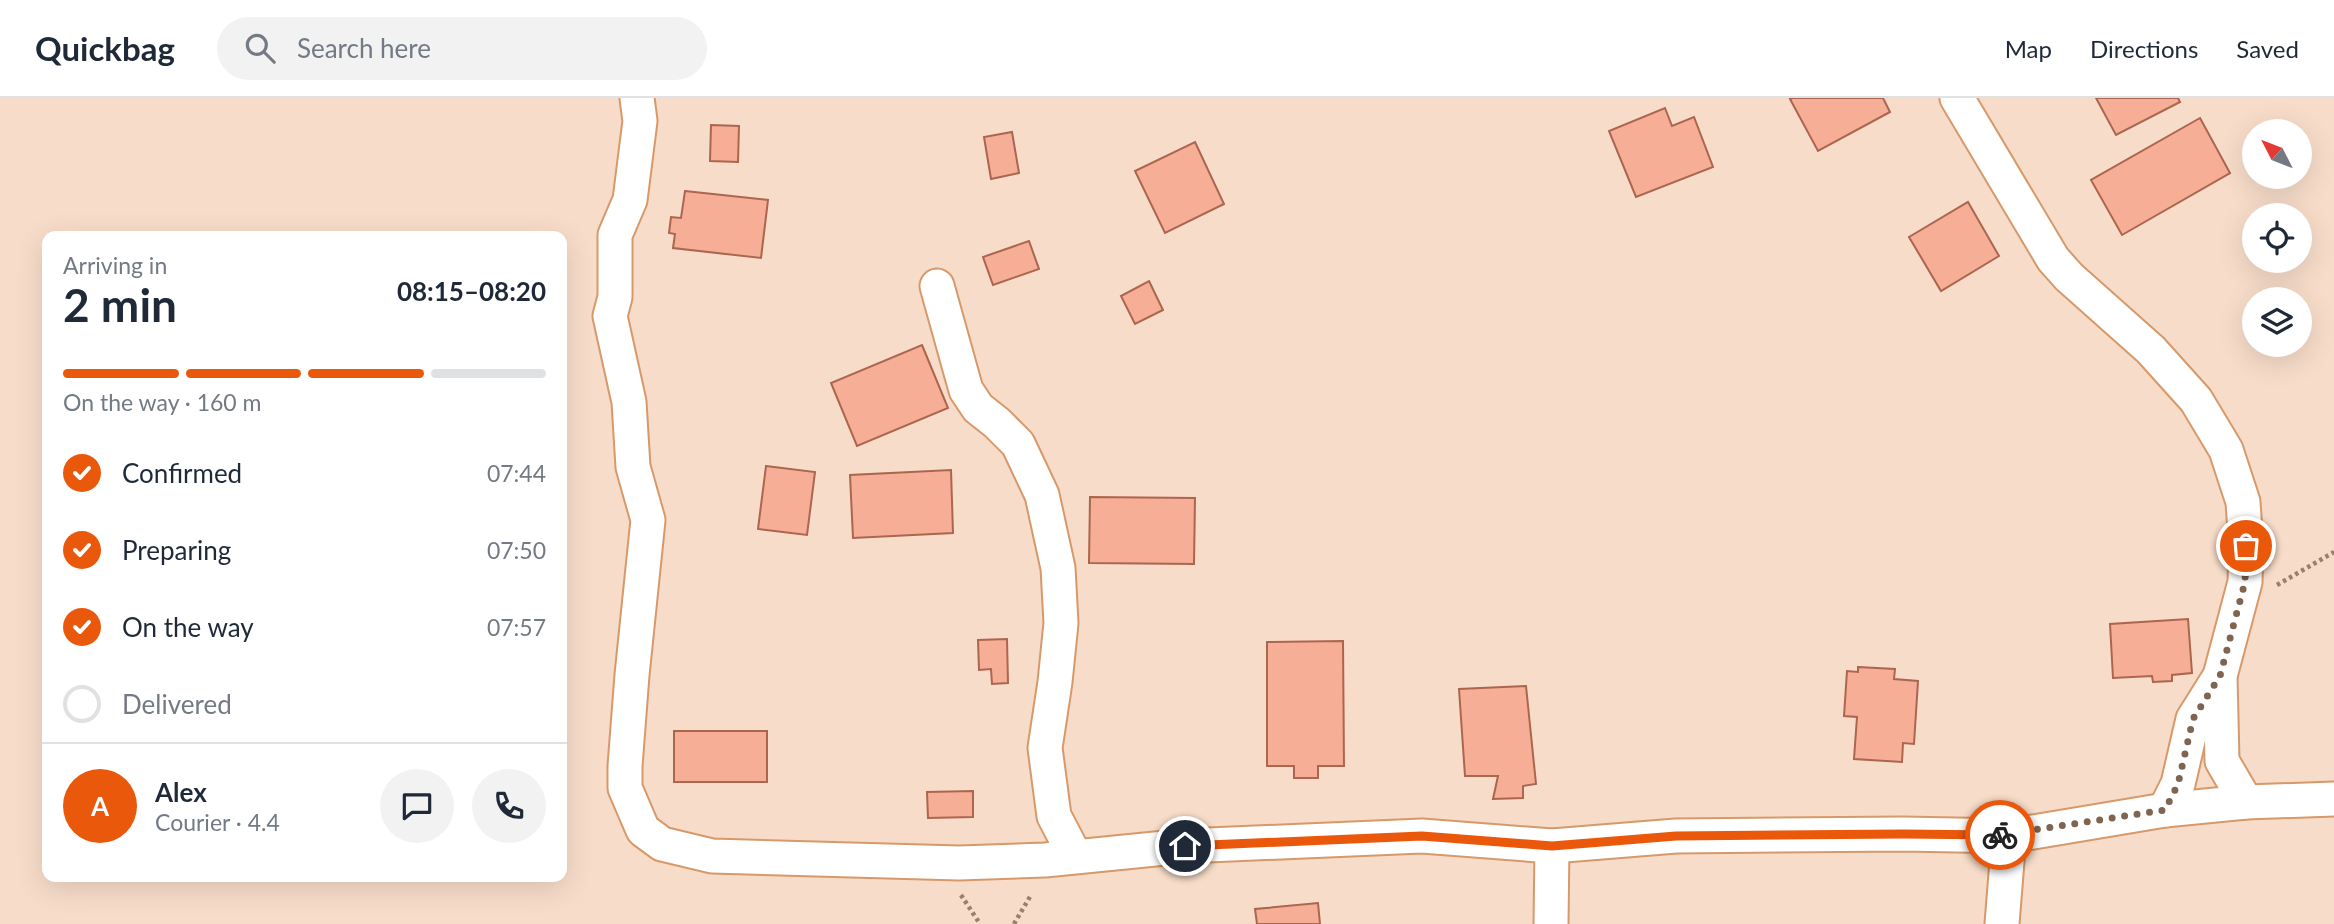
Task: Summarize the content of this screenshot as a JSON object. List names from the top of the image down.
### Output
{
  "north": "top left",
  "page": {
    "header": "Quickbag",
    "search": "Search here",
    "nav": ["Map", "Directions", "Saved"],
    "heading": ["2 min", "Arriving in", "08:15–08:20"],
    "panel": ["Alex", "Courier · 4.4"],
    "bar": "On the way · 160 m",
    "list": [
      ["Confirmed", "07:44"],
      ["Preparing", "07:50"],
      ["On the way", "07:57"],
      "Delivered"
    ],
    "round": "A"
  }
}
